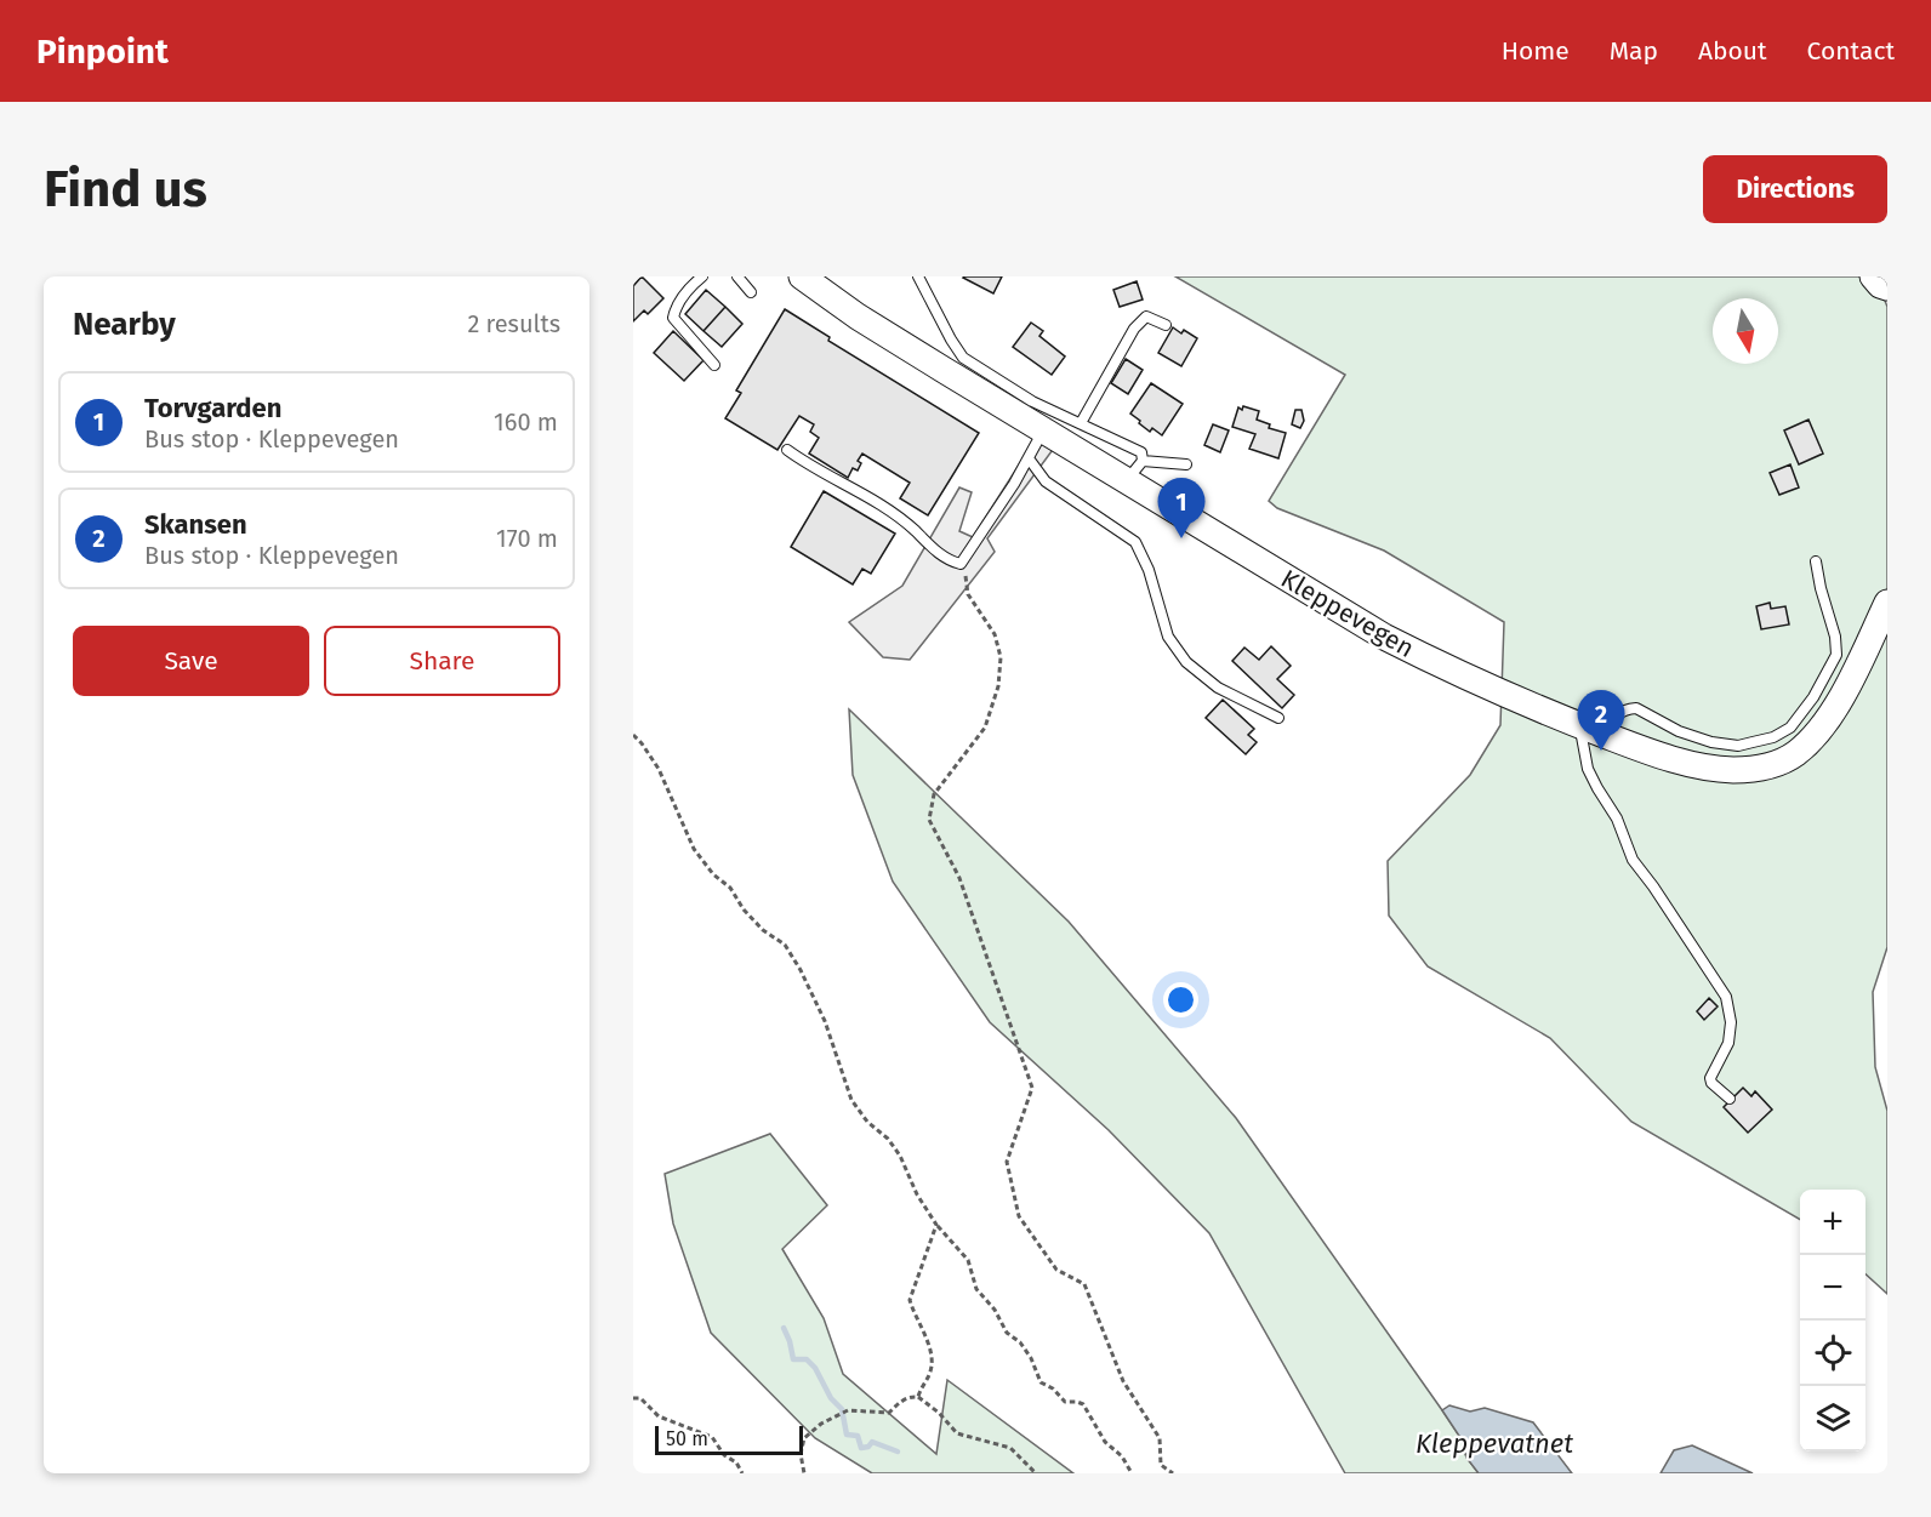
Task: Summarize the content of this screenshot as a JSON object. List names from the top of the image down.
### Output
{
  "streets": {
    "main road": ["Kleppevegen"]
  },
  "water": ["Kleppevatnet"],
  "scale_bar": "50 m",
  "north": "bottom",
  "page": {
    "header": "Pinpoint",
    "nav": [
      "Home",
      "Map",
      "About",
      "Contact"
    ],
    "buttons": [
      "Directions",
      ["Save", "Share"]
    ],
    "title": "Find us",
    "heading": ["Nearby", "2 results"],
    "list": [
      {
        "mark": "1",
        "name": "Torvgarden",
        "note": "Bus stop · Kleppevegen",
        "value": "160 m"
      },
      {
        "mark": "2",
        "name": "Skansen",
        "note": "Bus stop · Kleppevegen",
        "value": "170 m"
      }
    ],
    "pins": ["1", "2"],
    "map_buttons": ["+", "−"],
    "scale": "50 m"
  }
}
